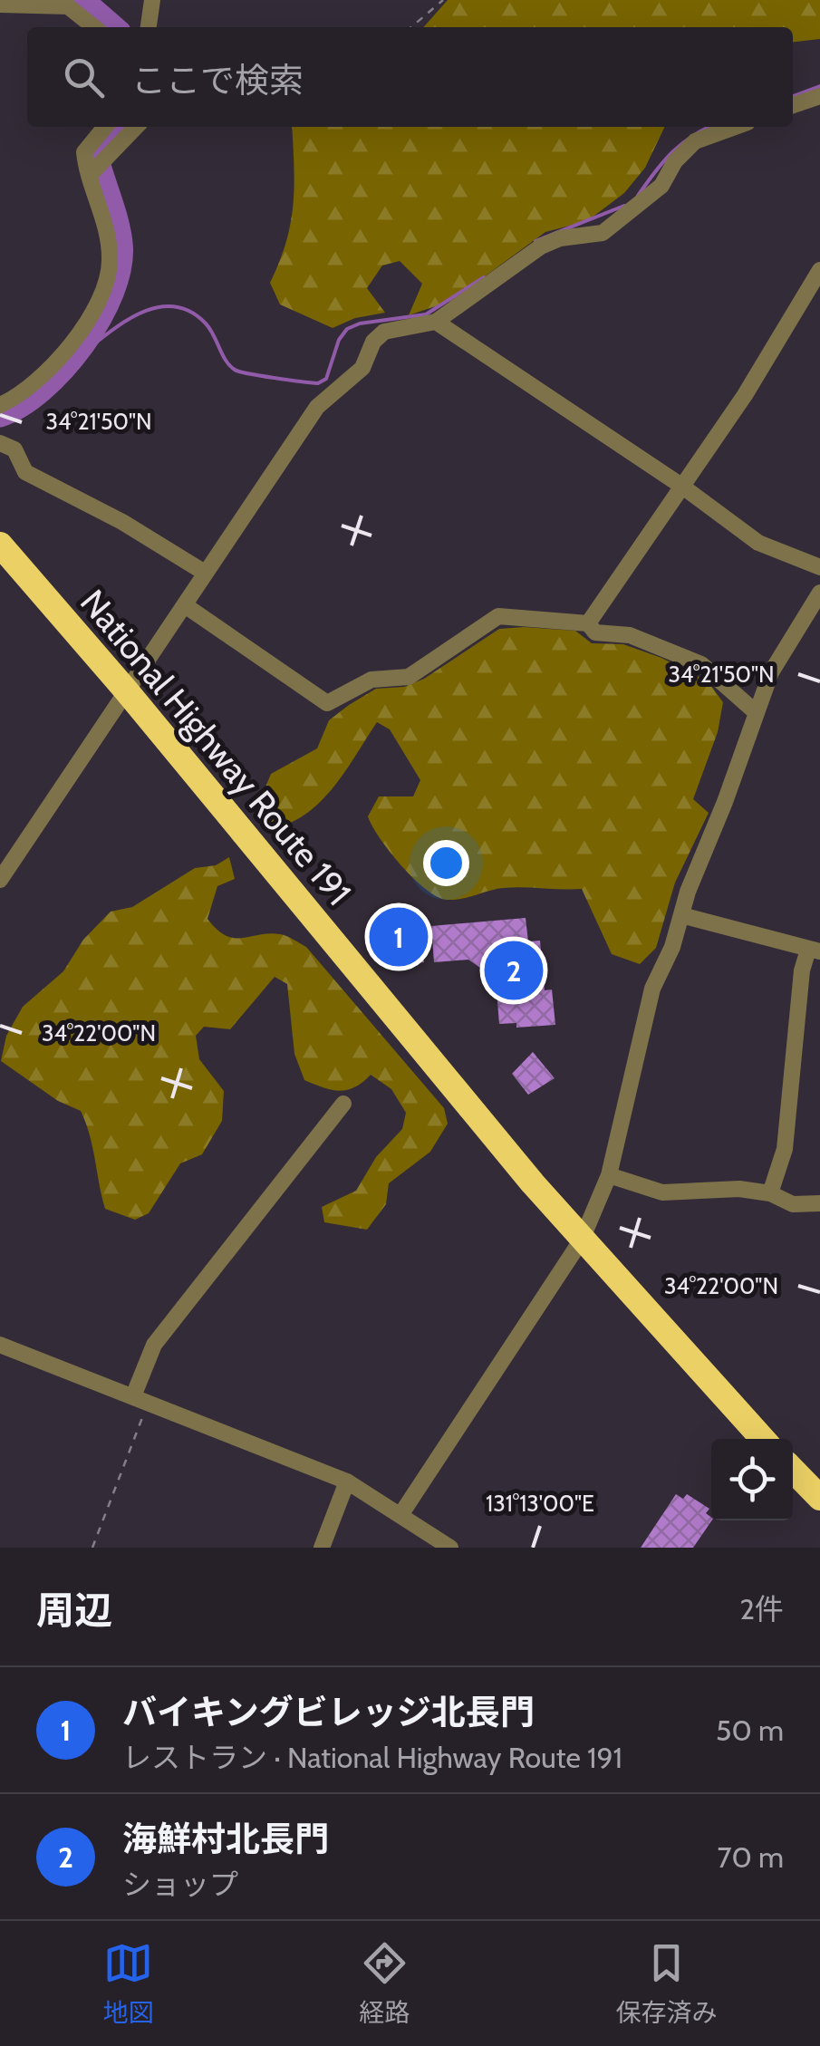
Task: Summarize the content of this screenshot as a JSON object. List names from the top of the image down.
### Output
{
  "streets": {
    "highway": ["National Highway Route 191"]
  },
  "page": {
    "search": "ここで検索",
    "pins": ["1", "2"],
    "heading": ["周辺", "2件"],
    "list": [
      {
        "mark": "1",
        "name": "バイキングビレッジ北長門",
        "note": "レストラン · National Highway Route 191",
        "value": "50 m"
      },
      {
        "mark": "2",
        "name": "海鮮村北長門",
        "note": "ショップ",
        "value": "70 m"
      }
    ],
    "nav": ["地図", "経路", "保存済み"]
  },
  "coordinates": ["34°21'50\"N", "34°22'00\"N", "131°13'00\"E"]
}
